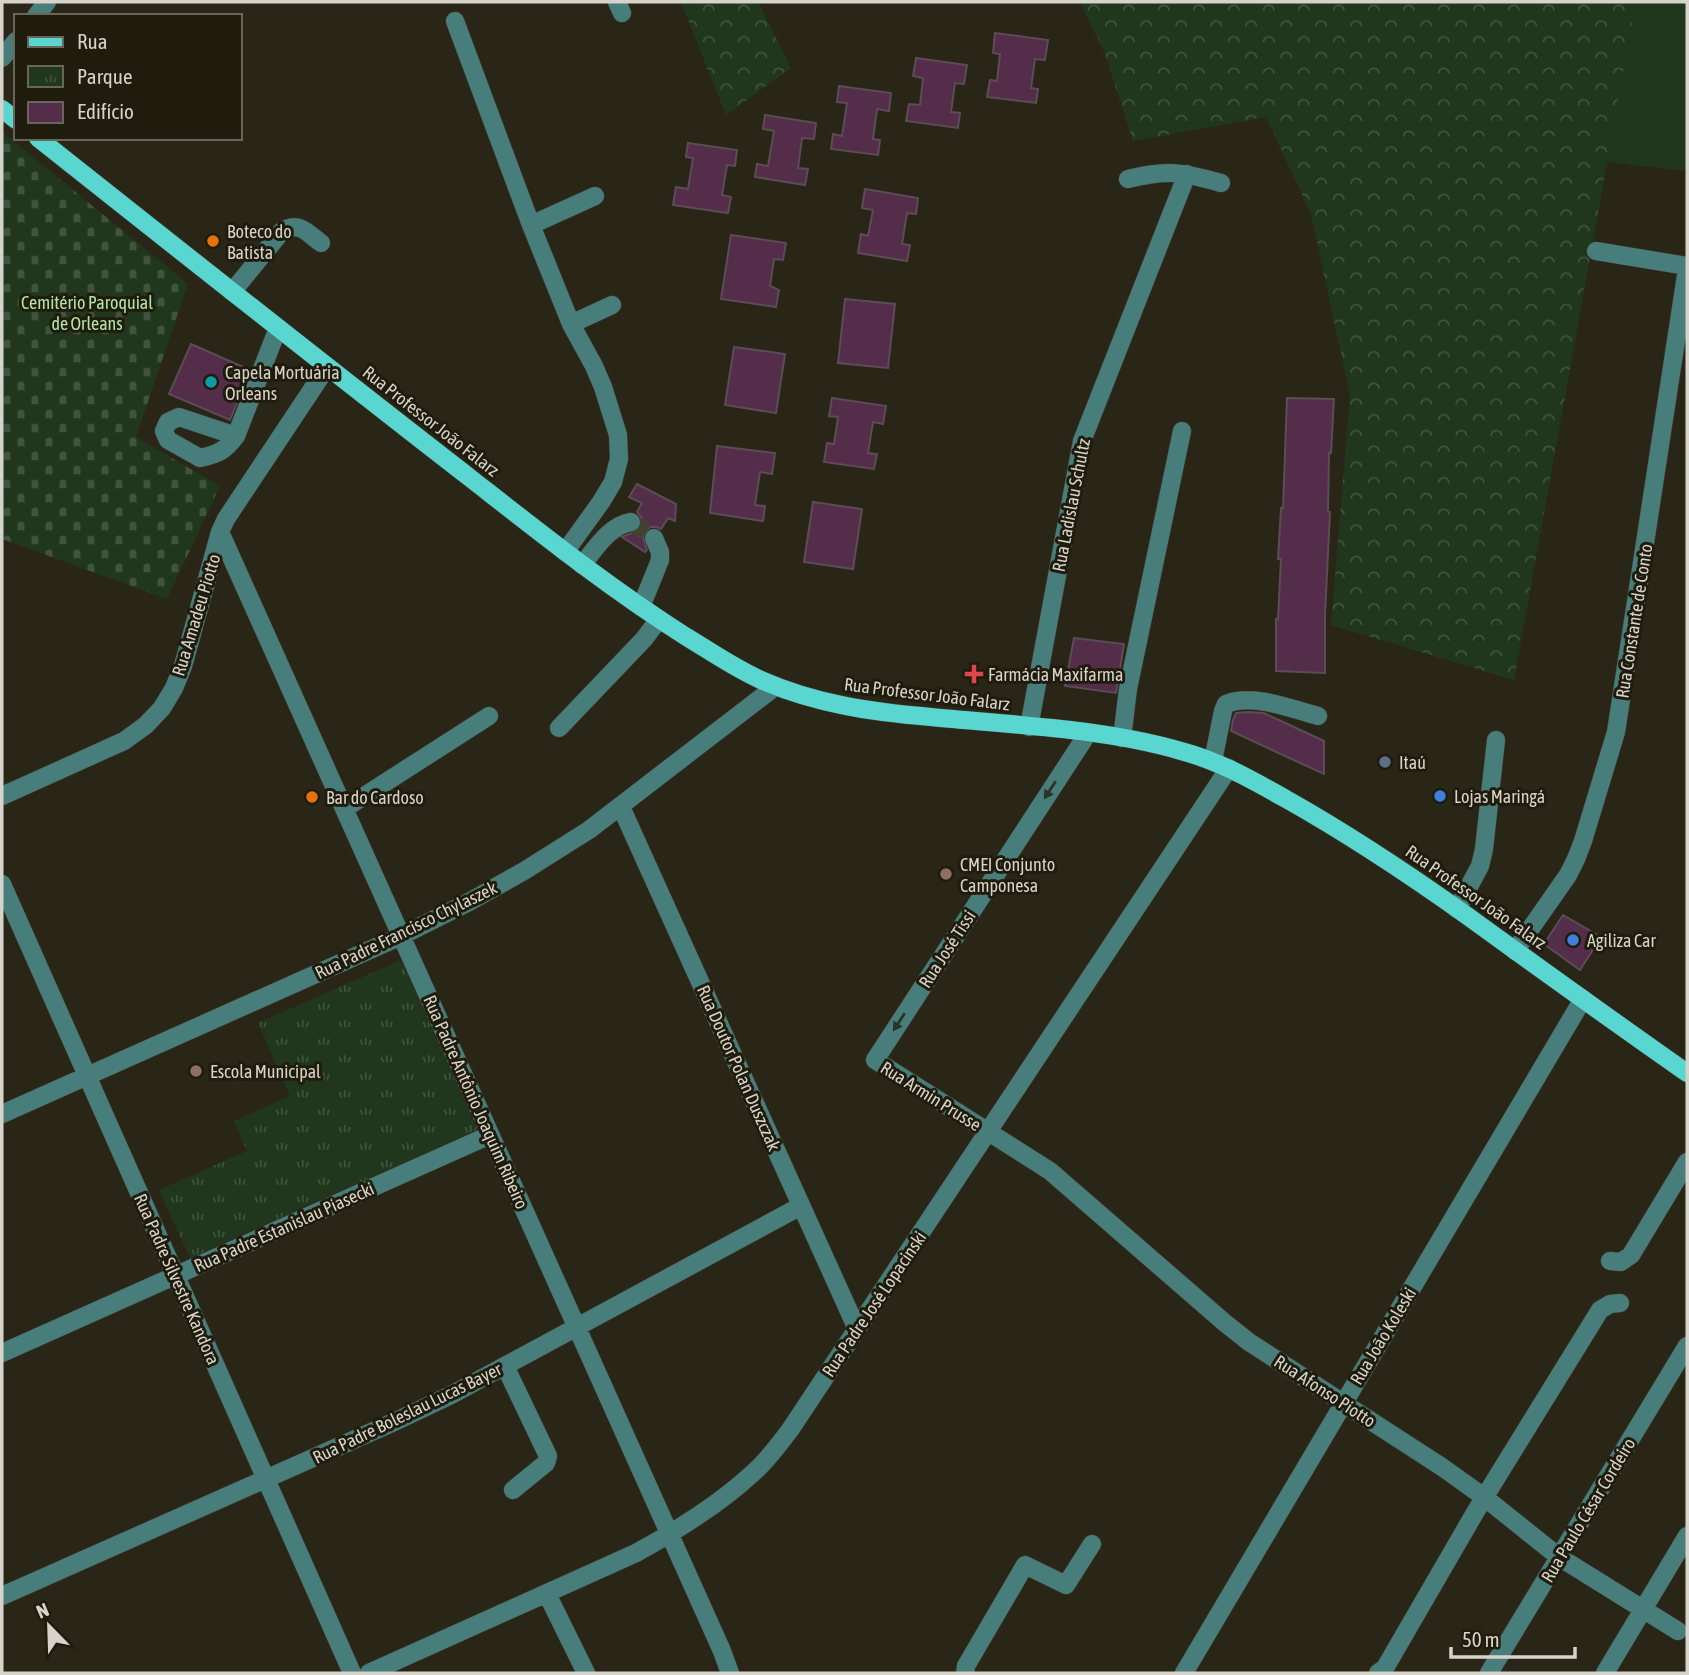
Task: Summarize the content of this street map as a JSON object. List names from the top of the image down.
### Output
{
  "streets": {
    "main road": ["Rua Professor João Falarz"],
    "street": [
      "Rua Ladislau Schultz",
      "Rua Amadeu Piotto",
      "Rua Constante de Conto",
      "Rua Padre Francisco Chylaszek",
      "Rua José Tissi",
      "Rua Doutor Polan Duszczak",
      "Rua Armin Prusse",
      "Rua Padre Antônio Joaquim Ribeiro",
      "Rua Padre Estanislau Piasecki",
      "Rua Padre Silvestre Kandora",
      "Rua Padre José Lopacinski",
      "Rua João Koleski",
      "Rua Afonso Piotto",
      "Rua Padre Boleslau Lucas Bayer",
      "Rua Paulo César Cordeiro"
    ]
  },
  "crossings": [
    ["Rua Professor João Falarz", "Rua Ladislau Schultz"],
    ["Rua Professor João Falarz", "Rua Amadeu Piotto"],
    ["Rua Professor João Falarz", "Rua Constante de Conto"],
    ["Rua Professor João Falarz", "Rua Padre Francisco Chylaszek"],
    ["Rua Professor João Falarz", "Rua José Tissi"],
    ["Rua Professor João Falarz", "Rua Padre José Lopacinski"],
    ["Rua Professor João Falarz", "Rua João Koleski"],
    ["Rua Amadeu Piotto", "Rua Padre Antônio Joaquim Ribeiro"],
    ["Rua Padre Francisco Chylaszek", "Rua Doutor Polan Duszczak"],
    ["Rua Padre Francisco Chylaszek", "Rua Padre Antônio Joaquim Ribeiro"],
    ["Rua Padre Francisco Chylaszek", "Rua Padre Silvestre Kandora"],
    ["Rua José Tissi", "Rua Armin Prusse"],
    ["Rua Doutor Polan Duszczak", "Rua Padre José Lopacinski"],
    ["Rua Doutor Polan Duszczak", "Rua Padre Boleslau Lucas Bayer"],
    ["Rua Armin Prusse", "Rua Padre José Lopacinski"],
    ["Rua Armin Prusse", "Rua Afonso Piotto"],
    ["Rua Padre Antônio Joaquim Ribeiro", "Rua Padre Estanislau Piasecki"],
    ["Rua Padre Antônio Joaquim Ribeiro", "Rua Padre José Lopacinski"],
    ["Rua Padre Antônio Joaquim Ribeiro", "Rua Padre Boleslau Lucas Bayer"],
    ["Rua Padre Estanislau Piasecki", "Rua Padre Silvestre Kandora"],
    ["Rua Padre Silvestre Kandora", "Rua Padre Boleslau Lucas Bayer"],
    ["Rua Padre José Lopacinski", "Rua Afonso Piotto"],
    ["Rua João Koleski", "Rua Afonso Piotto"],
    ["Rua Afonso Piotto", "Rua Paulo César Cordeiro"]
  ],
  "one_way": ["Rua José Tissi"],
  "parks": ["Cemitério Paroquial de Orleans"],
  "places": {
    "other": [
      "Boteco do Batista",
      "Capela Mortuária Orleans",
      "Itaú",
      "Lojas Maringá",
      "Bar do Cardoso",
      "CMEI Conjunto Camponesa",
      "Agiliza Car",
      "Escola Municipal"
    ],
    "health": ["Farmácia Maxifarma"]
  },
  "legend": ["Rua", "Parque", "Edifício"],
  "scale_bar": "50 m",
  "north": "top left"
}
